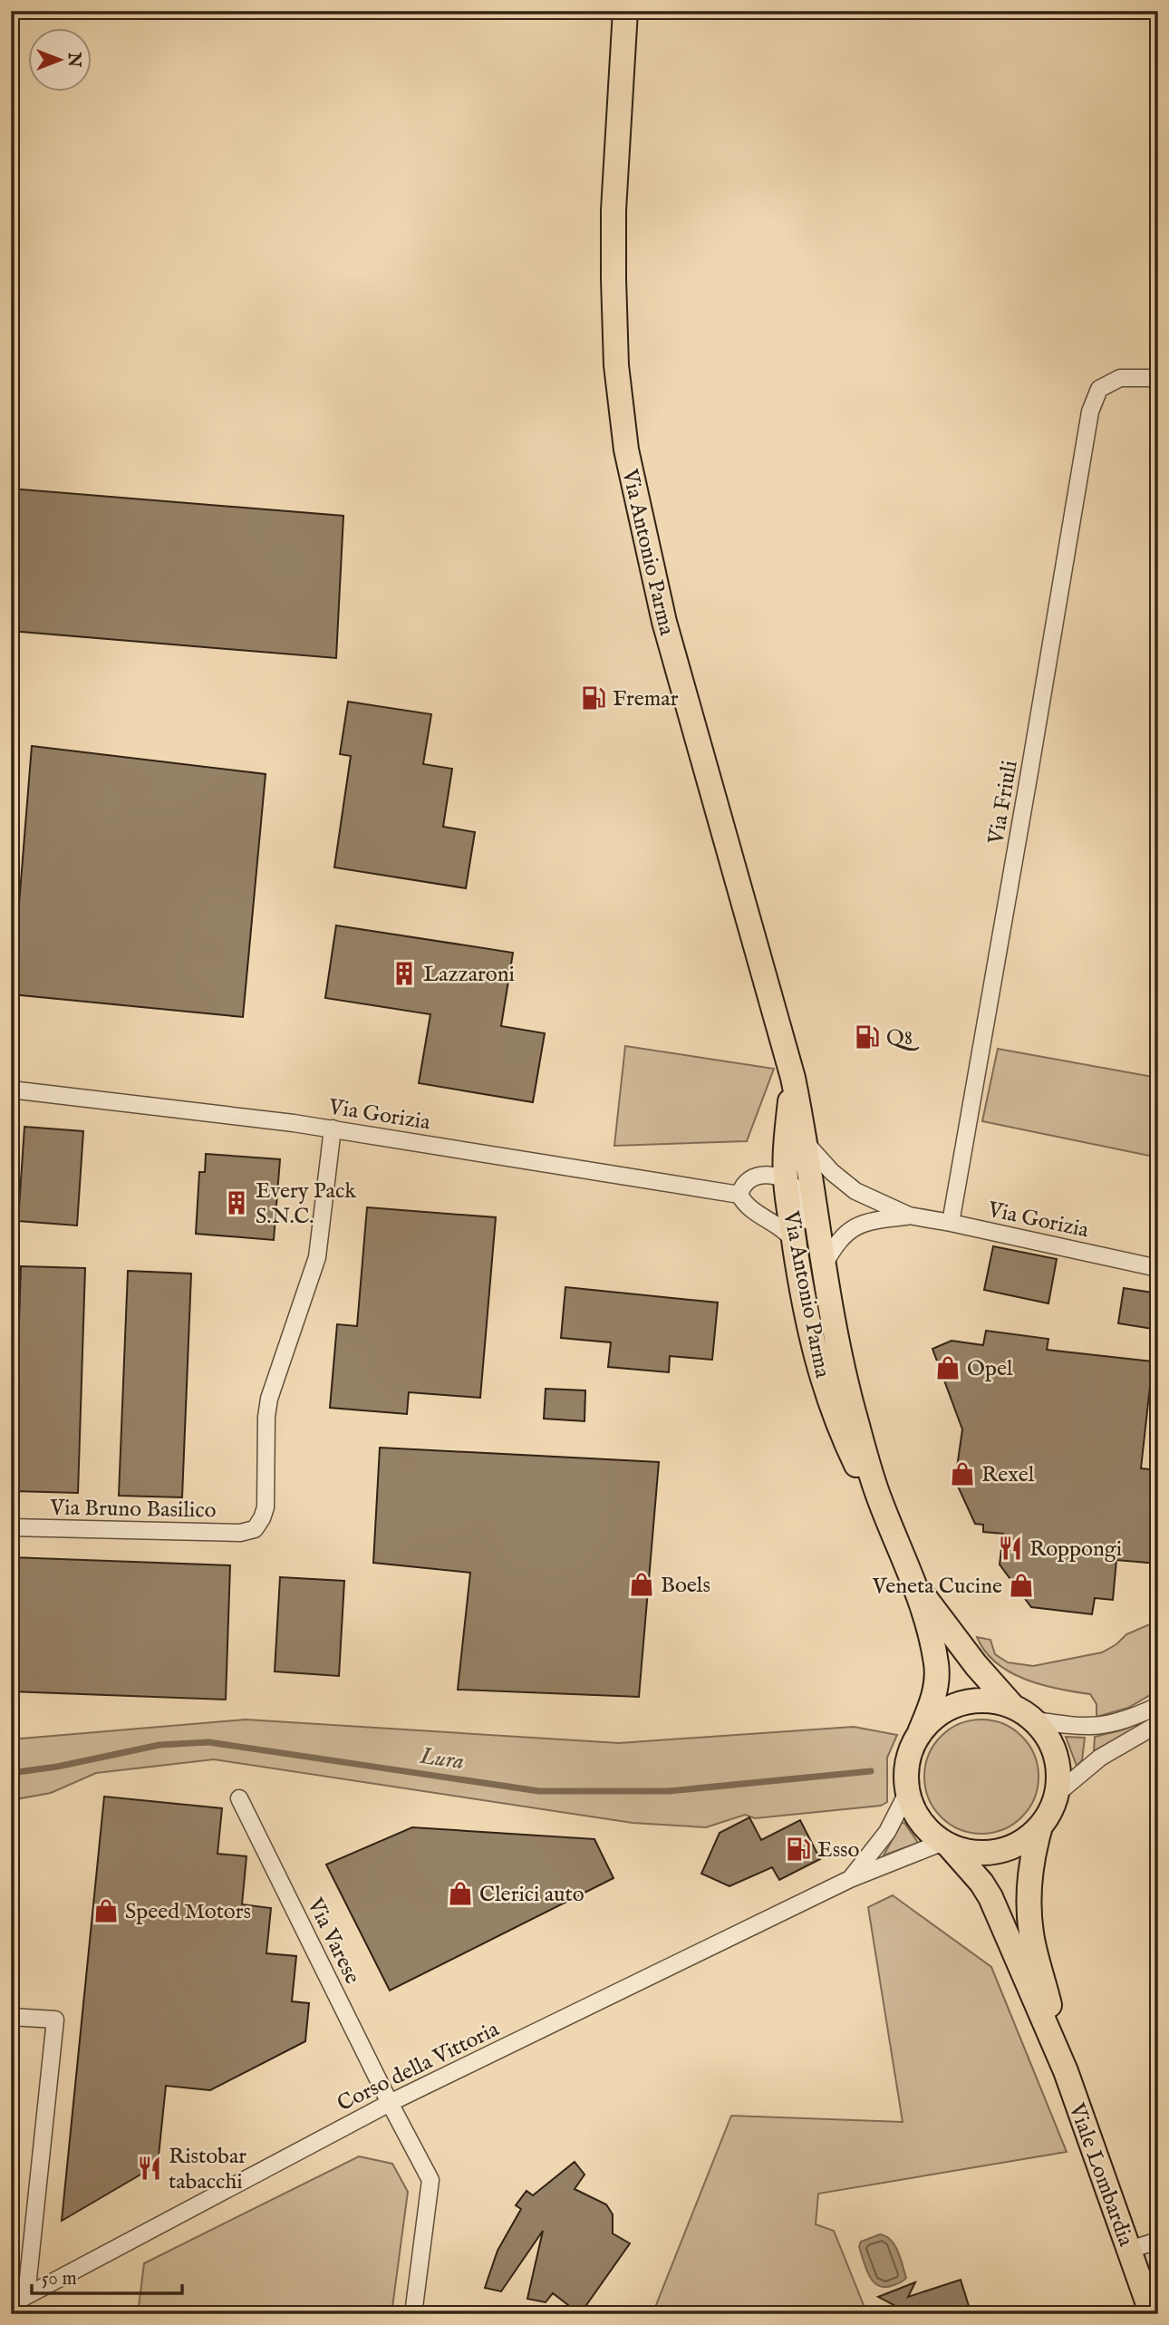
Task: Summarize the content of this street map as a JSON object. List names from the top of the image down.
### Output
{
  "streets": {
    "main road": ["Via Antonio Parma", "Viale Lombardia"],
    "street": [
      "Via Friuli",
      "Via Gorizia",
      "Via Bruno Basilico",
      "Via Varese",
      "Corso della Vittoria"
    ]
  },
  "crossings": [
    ["Via Antonio Parma", "Via Gorizia"],
    ["Via Antonio Parma", "Corso della Vittoria"],
    ["Via Antonio Parma", "Viale Lombardia"],
    ["Via Friuli", "Via Gorizia"],
    ["Via Gorizia", "Via Bruno Basilico"],
    ["Via Varese", "Corso della Vittoria"],
    ["Corso della Vittoria", "Viale Lombardia"]
  ],
  "water": ["Lura"],
  "places": {
    "fuel station": ["Fremar", "Q8", "Esso"],
    "building": ["Lazzaroni", "Every Pack S.N.C."],
    "shop": [
      "Opel",
      "Rexel",
      "Boels",
      "Veneta Cucine",
      "Clerici auto",
      "Speed Motors"
    ],
    "restaurant": ["Roppongi", "Ristobar tabacchi"]
  },
  "scale_bar": "50 m",
  "north": "right"
}
